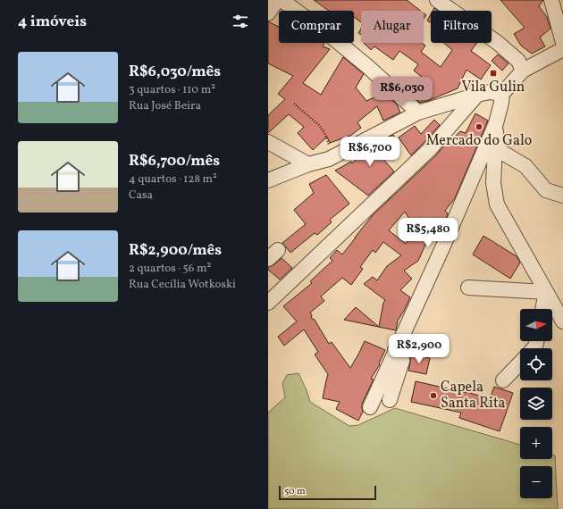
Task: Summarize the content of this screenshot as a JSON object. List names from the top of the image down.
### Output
{
  "places": {
    "transit": ["Vila Gulin"],
    "other": ["Mercado do Galo", "Capela Santa Rita"]
  },
  "scale_bar": "50 m",
  "north": "right",
  "page": {
    "heading": "4 imóveis",
    "chip": ["Comprar", "Alugar", "Filtros"],
    "list": [
      {
        "name": "R$6,030/mês",
        "note": "3 quartos · 110 m² · Rua José Beira"
      },
      {
        "name": "R$6,700/mês",
        "note": "4 quartos · 128 m² · Casa"
      },
      {
        "name": "R$2,900/mês",
        "note": "2 quartos · 56 m² · Rua Cecília Wotkoski"
      }
    ],
    "price": [
      "R$6,030",
      "R$6,700",
      "R$5,480",
      "R$2,900"
    ],
    "map_buttons": ["+", "−"],
    "scale": "50 m"
  }
}
